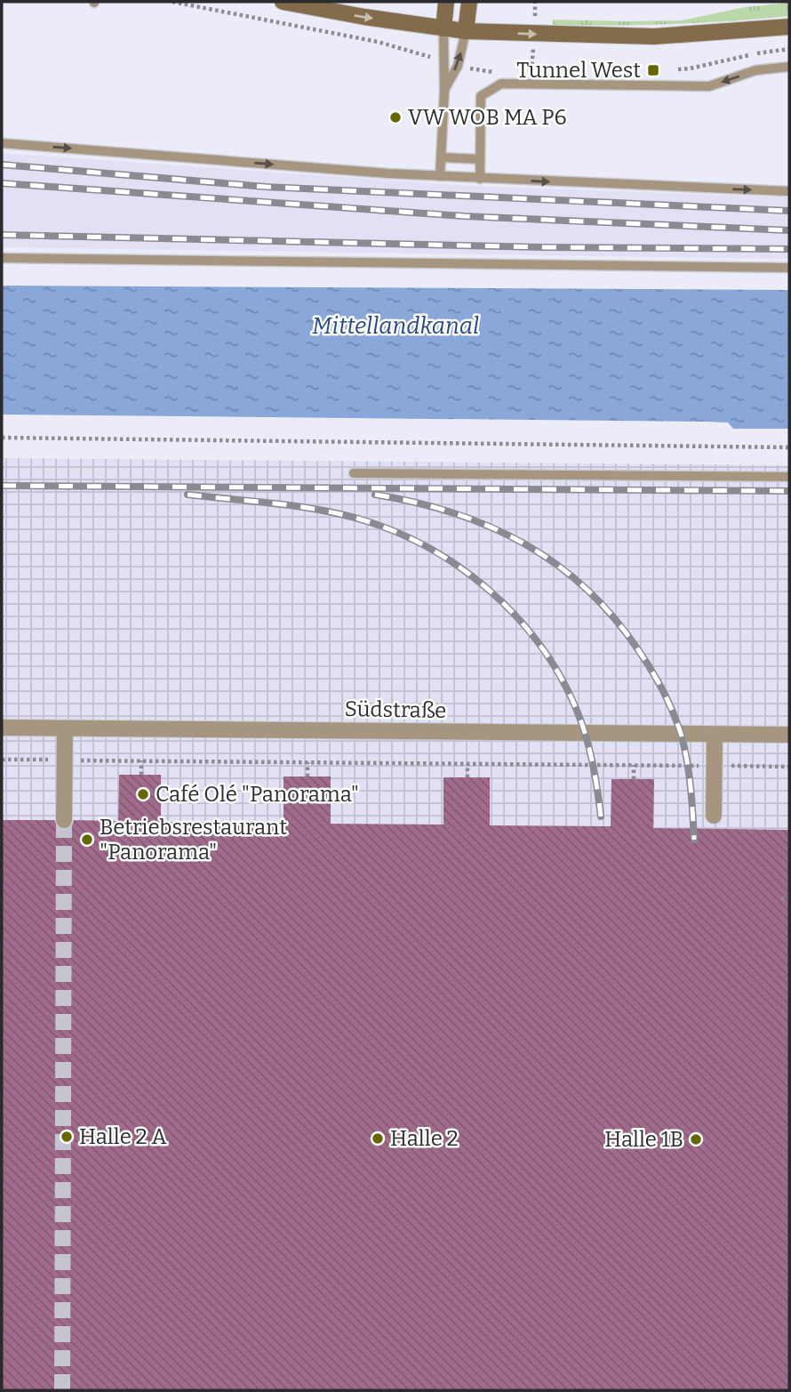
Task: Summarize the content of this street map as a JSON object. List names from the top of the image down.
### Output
{
  "streets": {
    "street": ["Südstraße"]
  },
  "water": ["Mittellandkanal"],
  "places": {
    "transit": ["Tunnel West"],
    "other": [
      "VW WOB MA P6",
      "Café Olé \"Panorama\"",
      "Betriebsrestaurant \"Panorama\"",
      "Halle 2 A",
      "Halle 2",
      "Halle 1B"
    ]
  }
}
